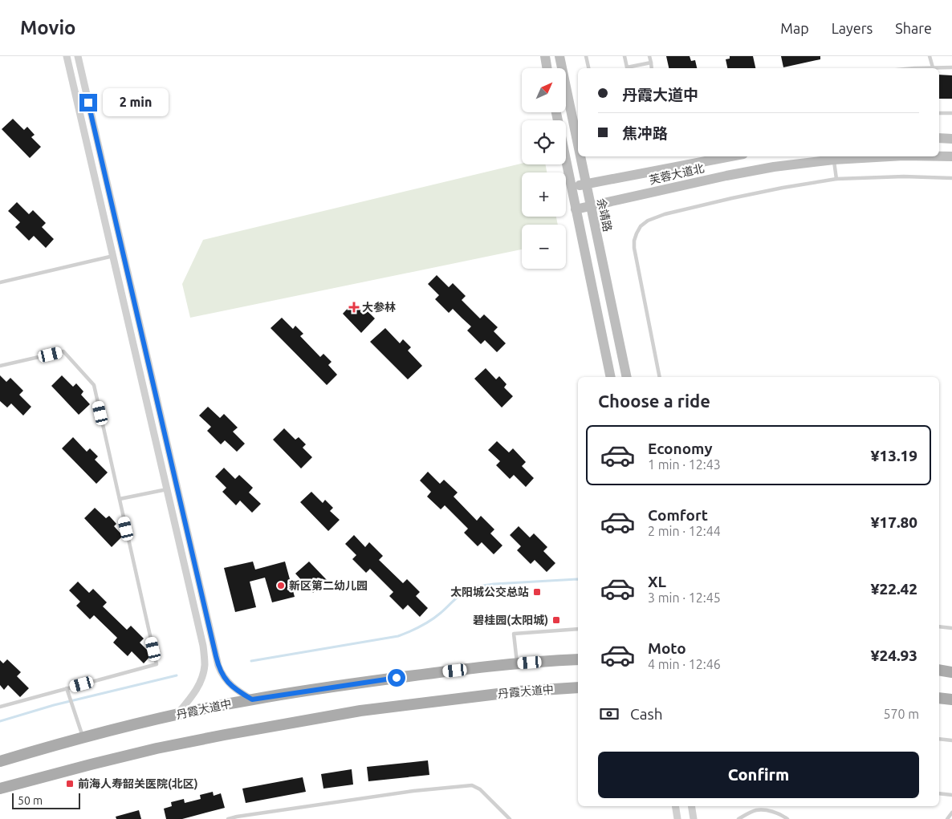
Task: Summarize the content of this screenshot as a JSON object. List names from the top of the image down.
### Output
{
  "streets": {
    "main road": ["芙蓉大道北", "余靖路", "丹霞大道中"]
  },
  "crossings": [
    ["芙蓉大道北", "余靖路"]
  ],
  "places": {
    "health": ["大参林"],
    "other": ["新区第二幼儿园"],
    "transit": ["太阳城公交总站", "碧桂园(太阳城)", "前海人寿韶关医院(北区)"]
  },
  "scale_bar": "50 m",
  "north": "top right",
  "page": {
    "header": "Movio",
    "nav": ["Map", "Layers", "Share"],
    "map_buttons": ["+", "−"],
    "banner": ["丹霞大道中", "焦冲路"],
    "bubble": "2 min",
    "heading": "Choose a ride",
    "list": [
      {
        "name": "Economy",
        "note": "1 min · 12:43",
        "value": "¥13.19"
      },
      {
        "name": "Comfort",
        "note": "2 min · 12:44",
        "value": "¥17.80"
      },
      {
        "name": "XL",
        "note": "3 min · 12:45",
        "value": "¥22.42"
      },
      {
        "name": "Moto",
        "note": "4 min · 12:46",
        "value": "¥24.93"
      }
    ],
    "pay": ["Cash", "570 m"],
    "buttons": "Confirm",
    "scale": "50 m"
  }
}
